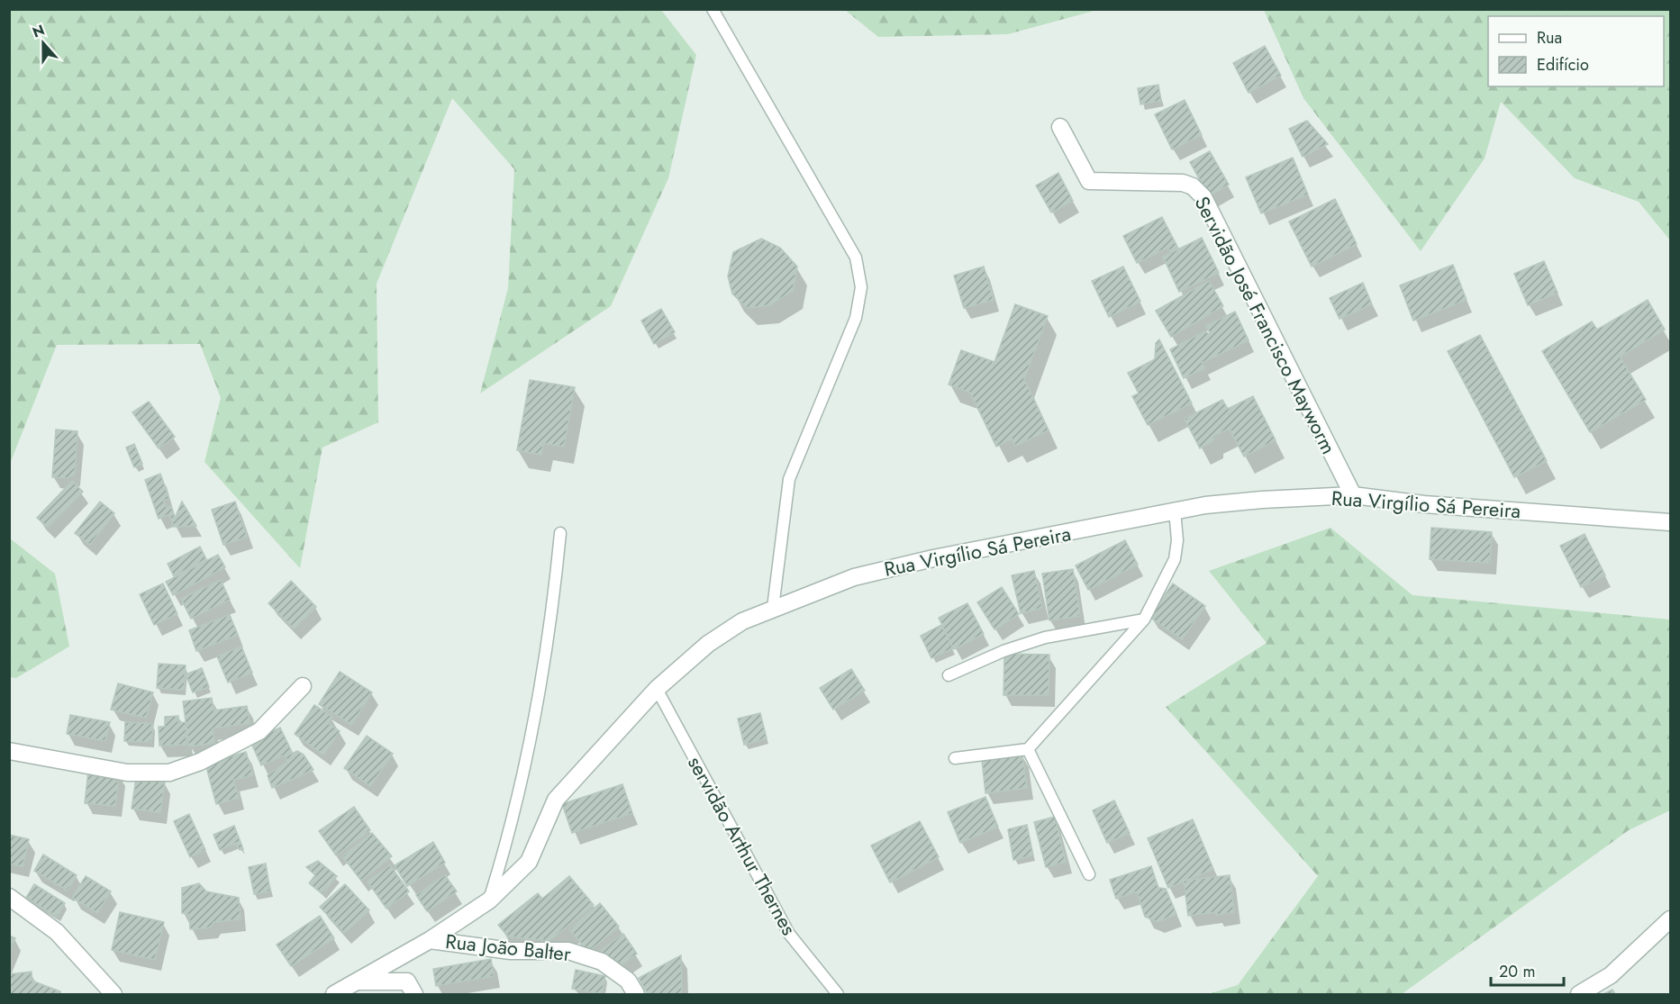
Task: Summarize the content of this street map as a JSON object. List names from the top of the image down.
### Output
{
  "streets": {
    "street": ["Servidão José Francisco Mayworm", "Rua Virgílio Sá Pereira", "Rua João Balter"],
    "lane": ["servidão Arthur Thernes"]
  },
  "crossings": [
    ["Servidão José Francisco Mayworm", "Rua Virgílio Sá Pereira"],
    ["Rua Virgílio Sá Pereira", "servidão Arthur Thernes"],
    ["Rua Virgílio Sá Pereira", "Rua João Balter"]
  ],
  "legend": ["Rua", "Edifício"],
  "scale_bar": "20 m",
  "north": "top"
}
